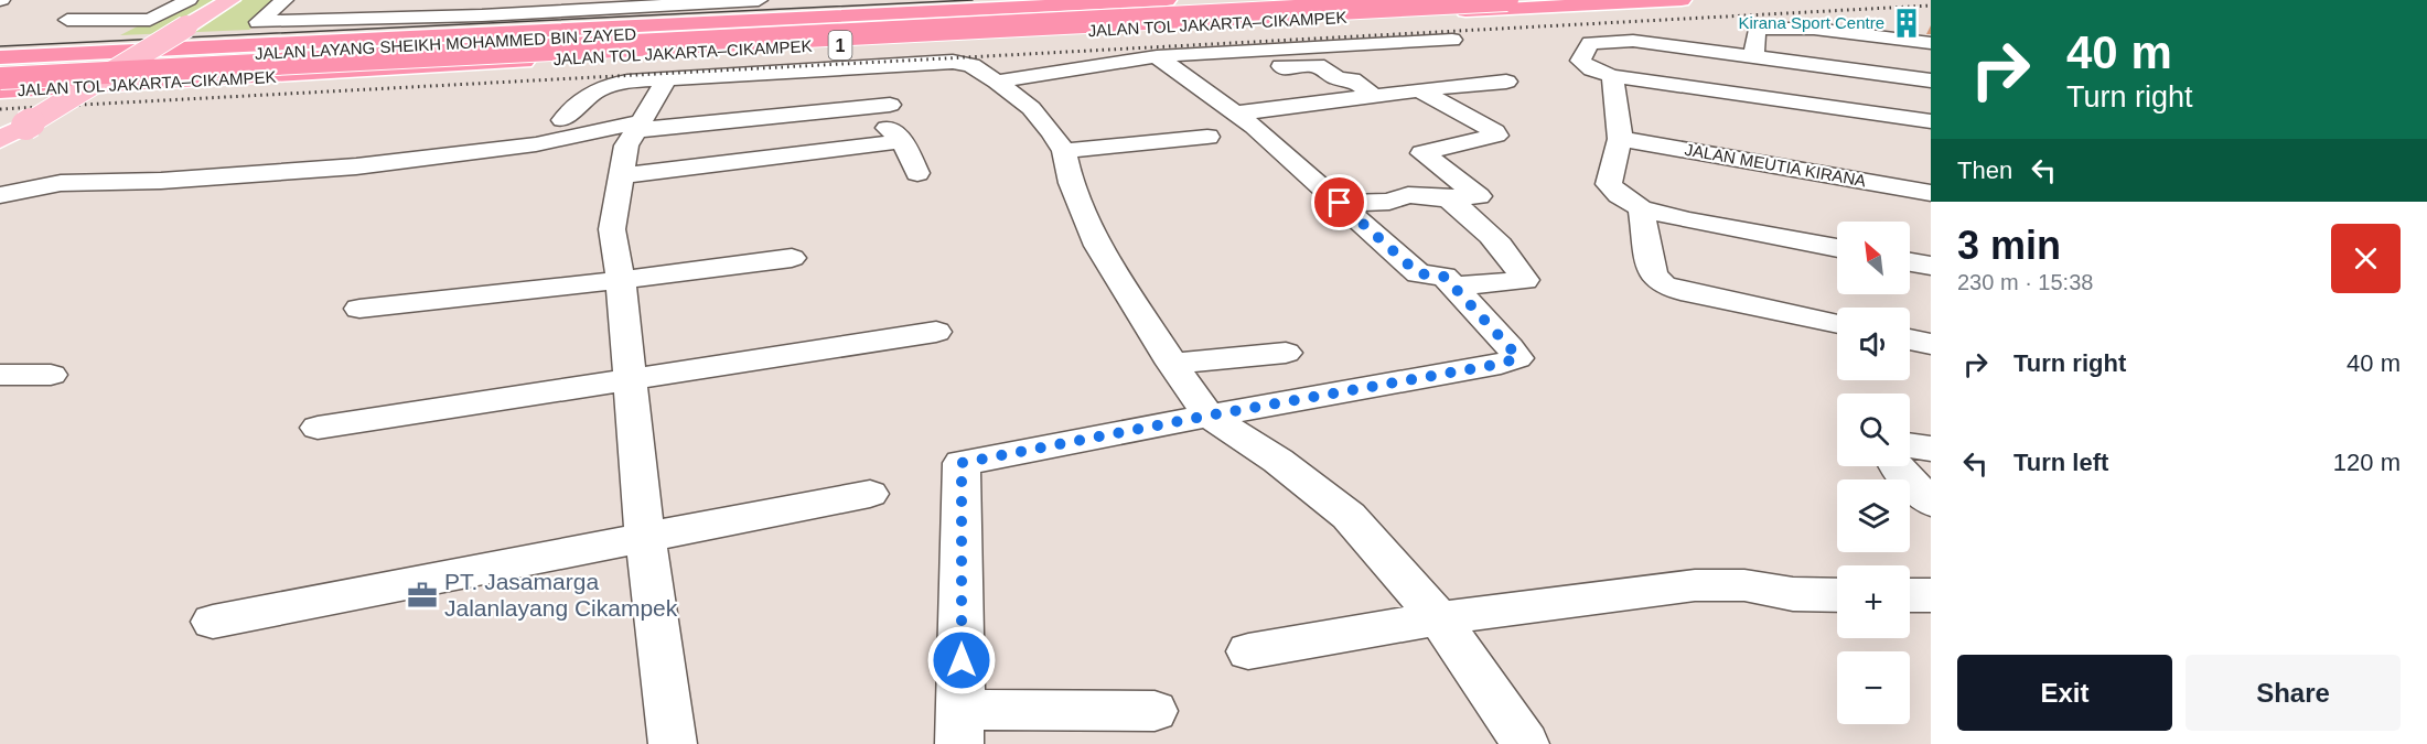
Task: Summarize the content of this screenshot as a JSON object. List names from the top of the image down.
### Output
{
  "streets": {
    "highway": ["JALAN TOL JAKARTA–CIKAMPEK", "JALAN LAYANG SHEIKH MOHAMMED BIN ZAYED", "1"],
    "street": ["JALAN MEUTIA KIRANA"]
  },
  "places": {
    "building": ["Kirana Sport Centre"],
    "office": ["PT. Jasamarga Jalanlayang Cikampek"]
  },
  "north": "top left",
  "page": {
    "turn": ["40 m", "Turn right"],
    "then": "Then",
    "heading": ["3 min", "230 m · 15:38"],
    "map_buttons": ["+", "−"],
    "list": [
      {
        "name": "Turn right",
        "value": "40 m"
      },
      {
        "name": "Turn left",
        "value": "120 m"
      }
    ],
    "buttons": ["Exit", "Share"]
  }
}
